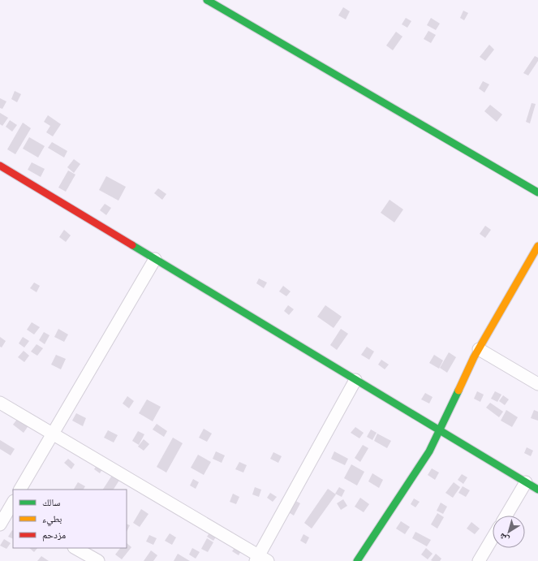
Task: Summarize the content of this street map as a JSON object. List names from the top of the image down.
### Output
{
  "legend": ["سالك", "بطيء", "مزدحم"],
  "north": "bottom left"
}
